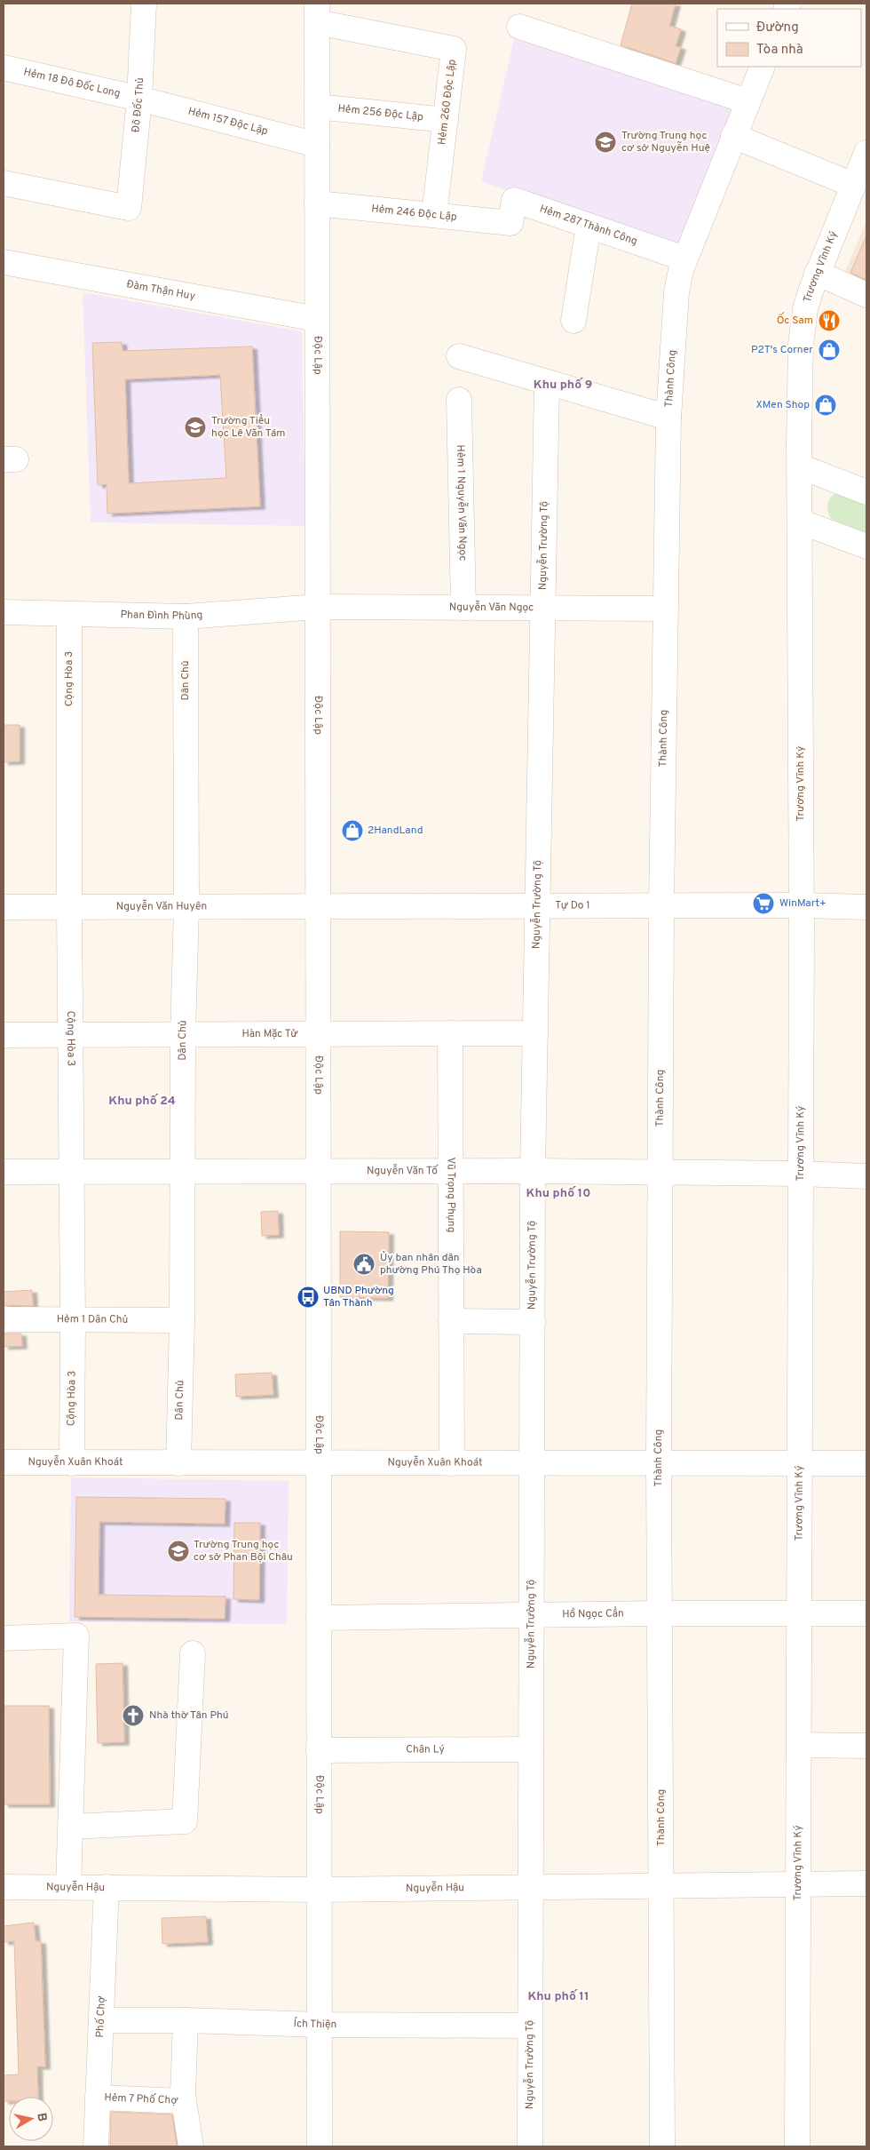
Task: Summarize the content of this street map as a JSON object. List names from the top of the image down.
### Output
{
  "streets": {
    "street": [
      "Hẻm 18 Đô Đốc Long",
      "Hẻm 260 Độc Lập",
      "Đô Đốc Thủ",
      "Hẻm 256 Độc Lập",
      "Hẻm 157 Độc Lập",
      "Hẻm 246 Độc Lập",
      "Hẻm 287 Thành Công",
      "Trương Vĩnh Ký",
      "Đàm Thận Huy",
      "Độc Lập",
      "Thành Công",
      "Hẻm 1 Nguyễn Văn Ngọc",
      "Nguyễn Trường Tộ",
      "Nguyễn Văn Ngọc",
      "Phan Đình Phùng",
      "Cộng Hòa 3",
      "Dân Chủ",
      "Tự Do 1",
      "Nguyễn Văn Huyên",
      "Hàn Mặc Tử",
      "Nguyễn Văn Tố",
      "Vũ Trọng Phụng",
      "Hẻm 1 Dân Chủ",
      "Nguyễn Xuân Khoát",
      "Hồ Ngọc Cẩn",
      "Chân Lý",
      "Nguyễn Hậu",
      "Phố Chợ",
      "Ích Thiện",
      "Hẻm 7 Phố Chợ"
    ]
  },
  "crossings": [
    ["Hẻm 18 Đô Đốc Long", "Đô Đốc Thủ"],
    ["Hẻm 18 Đô Đốc Long", "Hẻm 157 Độc Lập"],
    ["Hẻm 260 Độc Lập", "Hẻm 256 Độc Lập"],
    ["Hẻm 260 Độc Lập", "Hẻm 246 Độc Lập"],
    ["Hẻm 260 Độc Lập", "Độc Lập"],
    ["Đô Đốc Thủ", "Hẻm 157 Độc Lập"],
    ["Hẻm 256 Độc Lập", "Độc Lập"],
    ["Hẻm 157 Độc Lập", "Độc Lập"],
    ["Hẻm 246 Độc Lập", "Hẻm 287 Thành Công"],
    ["Hẻm 246 Độc Lập", "Độc Lập"],
    ["Hẻm 287 Thành Công", "Thành Công"],
    ["Trương Vĩnh Ký", "Tự Do 1"],
    ["Trương Vĩnh Ký", "Nguyễn Văn Tố"],
    ["Trương Vĩnh Ký", "Nguyễn Xuân Khoát"],
    ["Trương Vĩnh Ký", "Hồ Ngọc Cẩn"],
    ["Trương Vĩnh Ký", "Nguyễn Hậu"],
    ["Đàm Thận Huy", "Độc Lập"],
    ["Độc Lập", "Nguyễn Văn Ngọc"],
    ["Độc Lập", "Phan Đình Phùng"],
    ["Độc Lập", "Tự Do 1"],
    ["Độc Lập", "Nguyễn Văn Huyên"],
    ["Độc Lập", "Hàn Mặc Tử"],
    ["Độc Lập", "Nguyễn Văn Tố"],
    ["Độc Lập", "Nguyễn Xuân Khoát"],
    ["Độc Lập", "Hồ Ngọc Cẩn"],
    ["Độc Lập", "Chân Lý"],
    ["Độc Lập", "Nguyễn Hậu"],
    ["Độc Lập", "Ích Thiện"],
    ["Thành Công", "Nguyễn Văn Ngọc"],
    ["Thành Công", "Tự Do 1"],
    ["Thành Công", "Nguyễn Văn Tố"],
    ["Thành Công", "Nguyễn Xuân Khoát"],
    ["Thành Công", "Hồ Ngọc Cẩn"],
    ["Thành Công", "Nguyễn Hậu"],
    ["Hẻm 1 Nguyễn Văn Ngọc", "Nguyễn Văn Ngọc"],
    ["Nguyễn Trường Tộ", "Nguyễn Văn Ngọc"],
    ["Nguyễn Trường Tộ", "Tự Do 1"],
    ["Nguyễn Trường Tộ", "Hàn Mặc Tử"],
    ["Nguyễn Trường Tộ", "Nguyễn Văn Tố"],
    ["Nguyễn Trường Tộ", "Nguyễn Xuân Khoát"],
    ["Nguyễn Trường Tộ", "Hồ Ngọc Cẩn"],
    ["Nguyễn Trường Tộ", "Chân Lý"],
    ["Nguyễn Trường Tộ", "Nguyễn Hậu"],
    ["Nguyễn Trường Tộ", "Ích Thiện"],
    ["Nguyễn Văn Ngọc", "Phan Đình Phùng"],
    ["Phan Đình Phùng", "Cộng Hòa 3"],
    ["Phan Đình Phùng", "Dân Chủ"],
    ["Cộng Hòa 3", "Nguyễn Văn Huyên"],
    ["Cộng Hòa 3", "Hàn Mặc Tử"],
    ["Cộng Hòa 3", "Nguyễn Văn Tố"],
    ["Cộng Hòa 3", "Hẻm 1 Dân Chủ"],
    ["Cộng Hòa 3", "Nguyễn Xuân Khoát"],
    ["Dân Chủ", "Nguyễn Văn Huyên"],
    ["Dân Chủ", "Hàn Mặc Tử"],
    ["Dân Chủ", "Nguyễn Văn Tố"],
    ["Dân Chủ", "Hẻm 1 Dân Chủ"],
    ["Dân Chủ", "Nguyễn Xuân Khoát"],
    ["Tự Do 1", "Nguyễn Văn Huyên"],
    ["Hàn Mặc Tử", "Vũ Trọng Phụng"],
    ["Nguyễn Văn Tố", "Vũ Trọng Phụng"],
    ["Vũ Trọng Phụng", "Nguyễn Xuân Khoát"],
    ["Nguyễn Hậu", "Phố Chợ"],
    ["Phố Chợ", "Ích Thiện"],
    ["Phố Chợ", "Hẻm 7 Phố Chợ"]
  ],
  "districts": [
    "Khu phố 9",
    "Khu phố 24",
    "Khu phố 10",
    "Khu phố 11"
  ],
  "places": {
    "school or university": ["Trường Trung học cơ sở Nguyễn Huệ", "Trường Tiểu học Lê Văn Tám", "Trường Trung học cơ sở Phan Bội Châu"],
    "restaurant": ["Ốc Sam"],
    "shop": ["P2T's Corner", "XMen Shop", "2HandLand"],
    "supermarket": ["WinMart+"],
    "public building": ["Ủy ban nhân dân phường Phú Thọ Hòa"],
    "bus stop": ["UBND Phường Tân Thành"],
    "church": ["Nhà thờ Tân Phú"]
  },
  "legend": ["Đường", "Tòa nhà"],
  "north": "right"
}
